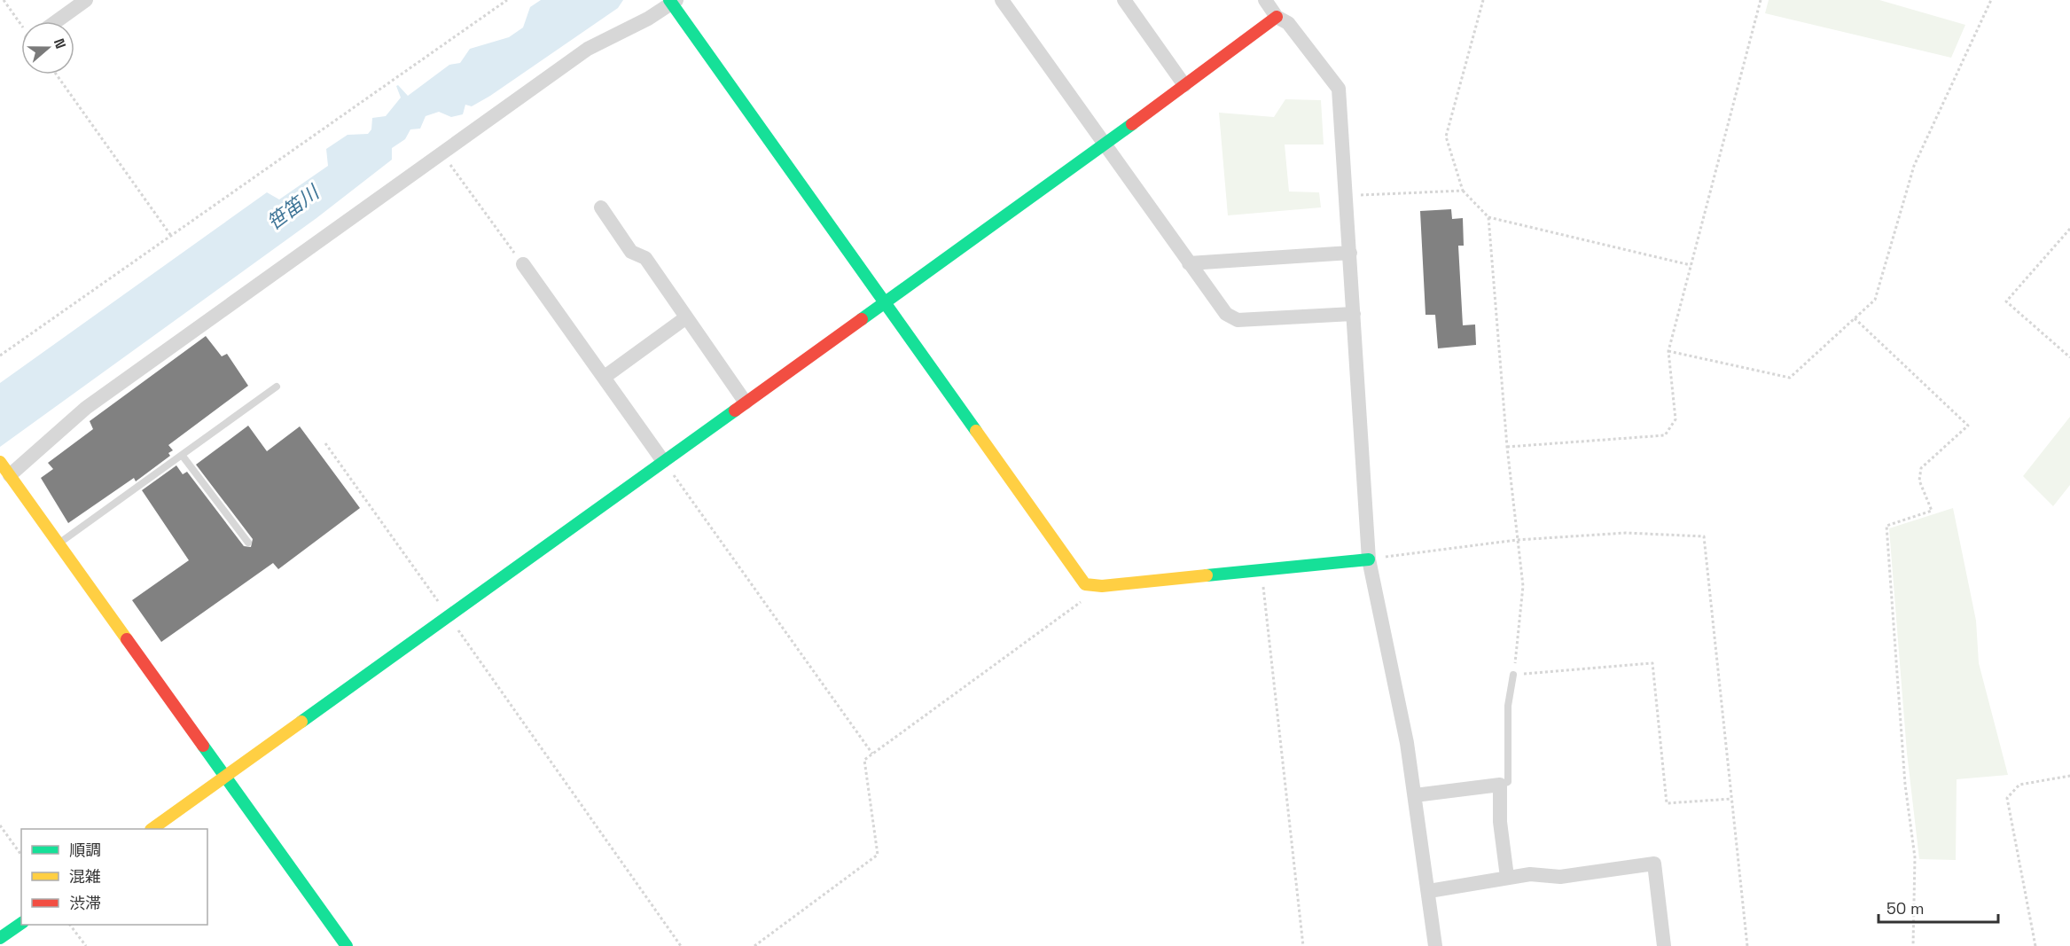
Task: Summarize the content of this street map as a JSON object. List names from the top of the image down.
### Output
{
  "water": ["笹笛川"],
  "legend": ["順調", "混雑", "渋滞"],
  "scale_bar": "50 m",
  "north": "right"
}
